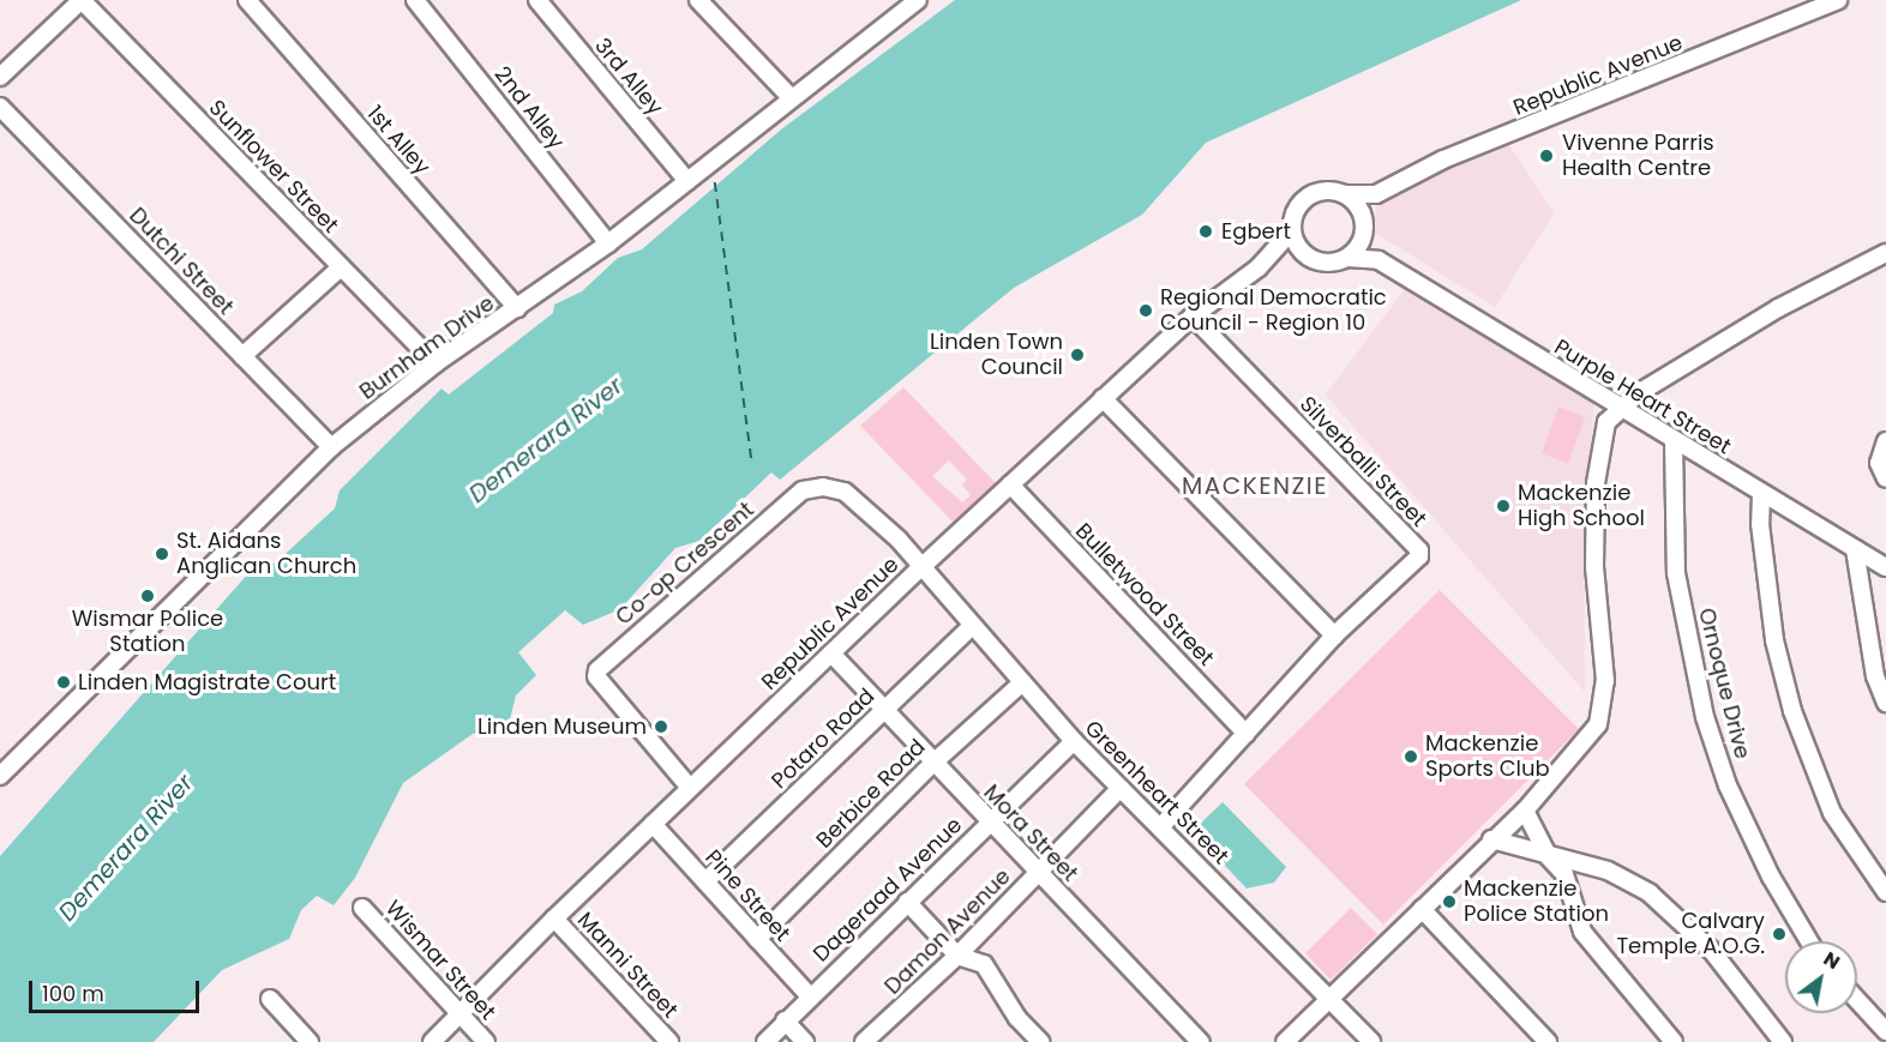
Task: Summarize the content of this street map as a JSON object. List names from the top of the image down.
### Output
{
  "streets": {
    "street": [
      "Republic Avenue",
      "3rd Alley",
      "2nd Alley",
      "1st Alley",
      "Sunflower Street",
      "Dutchi Street",
      "Burnham Drive",
      "Purple Heart Street",
      "Silverballi Street",
      "Co-op Crescent",
      "Bulletwood Street",
      "Ornoque Drive",
      "Potaro Road",
      "Greenheart Street",
      "Berbice Road",
      "Mora Street",
      "Dageraad Avenue",
      "Pine Street",
      "Damon Avenue",
      "Wismar Street",
      "Manni Street"
    ]
  },
  "crossings": [
    ["Republic Avenue", "Purple Heart Street"],
    ["Republic Avenue", "Silverballi Street"],
    ["Republic Avenue", "Co-op Crescent"],
    ["Republic Avenue", "Bulletwood Street"],
    ["Republic Avenue", "Greenheart Street"],
    ["Republic Avenue", "Mora Street"],
    ["Republic Avenue", "Pine Street"],
    ["Republic Avenue", "Wismar Street"],
    ["Republic Avenue", "Manni Street"],
    ["3rd Alley", "Burnham Drive"],
    ["2nd Alley", "Burnham Drive"],
    ["1st Alley", "Burnham Drive"],
    ["Sunflower Street", "Burnham Drive"],
    ["Dutchi Street", "Burnham Drive"],
    ["Purple Heart Street", "Ornoque Drive"],
    ["Silverballi Street", "Bulletwood Street"],
    ["Silverballi Street", "Greenheart Street"],
    ["Co-op Crescent", "Greenheart Street"],
    ["Potaro Road", "Greenheart Street"],
    ["Potaro Road", "Mora Street"],
    ["Potaro Road", "Pine Street"],
    ["Greenheart Street", "Berbice Road"],
    ["Greenheart Street", "Dageraad Avenue"],
    ["Greenheart Street", "Damon Avenue"],
    ["Berbice Road", "Mora Street"],
    ["Berbice Road", "Pine Street"],
    ["Mora Street", "Dageraad Avenue"],
    ["Mora Street", "Damon Avenue"],
    ["Dageraad Avenue", "Pine Street"]
  ],
  "districts": ["MACKENZIE"],
  "water": ["Demerara River"],
  "places": [
    "Vivenne Parris Health Centre",
    "Egbert",
    "Regional Democratic Council - Region 10",
    "Linden Town Council",
    "Mackenzie High School",
    "St. Aidans Anglican Church",
    "Wismar Police Station",
    "Linden Magistrate Court",
    "Linden Museum",
    "Mackenzie Sports Club",
    "Mackenzie Police Station",
    "Calvary Temple A.O.G."
  ],
  "scale_bar": "100 m",
  "north": "top right"
}
